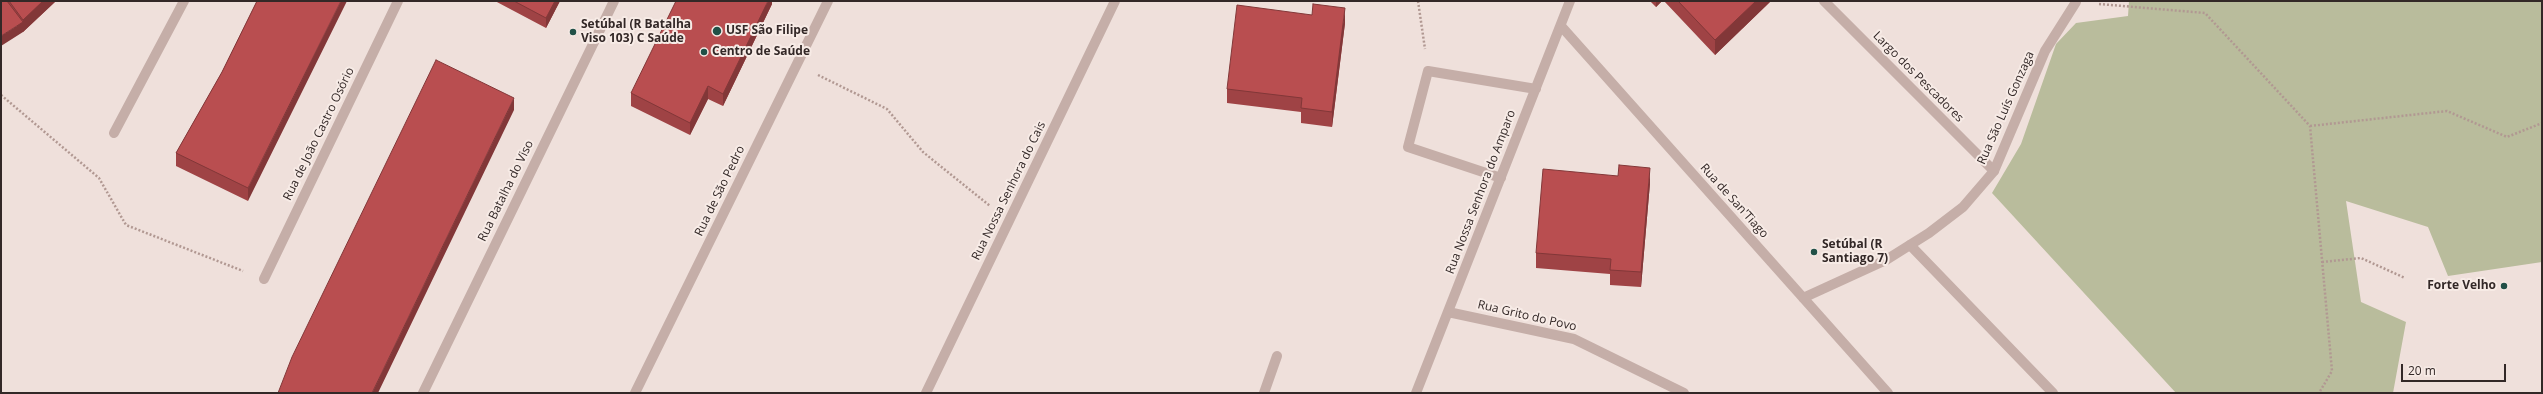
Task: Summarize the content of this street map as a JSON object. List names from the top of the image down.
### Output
{
  "streets": {
    "street": [
      "Largo dos Pescadores",
      "Rua São Luís Gonzaga",
      "Rua de João Castro Osório",
      "Rua Batalha do Viso",
      "Rua de São Pedro",
      "Rua Nossa Senhora do Cais",
      "Rua Nossa Senhora do Amparo",
      "Rua de San'Tiago",
      "Rua Grito do Povo"
    ]
  },
  "crossings": [
    ["Largo dos Pescadores", "Rua São Luís Gonzaga"],
    ["Rua São Luís Gonzaga", "Rua de San'Tiago"],
    ["Rua Nossa Senhora do Amparo", "Rua de San'Tiago"],
    ["Rua Nossa Senhora do Amparo", "Rua Grito do Povo"]
  ],
  "places": [
    "USF São Filipe",
    "Setúbal (R Batalha Viso 103) C Saúde",
    "Centro de Saúde",
    "Setúbal (R Santiago 7)",
    "Forte Velho"
  ],
  "scale_bar": "20 m"
}
